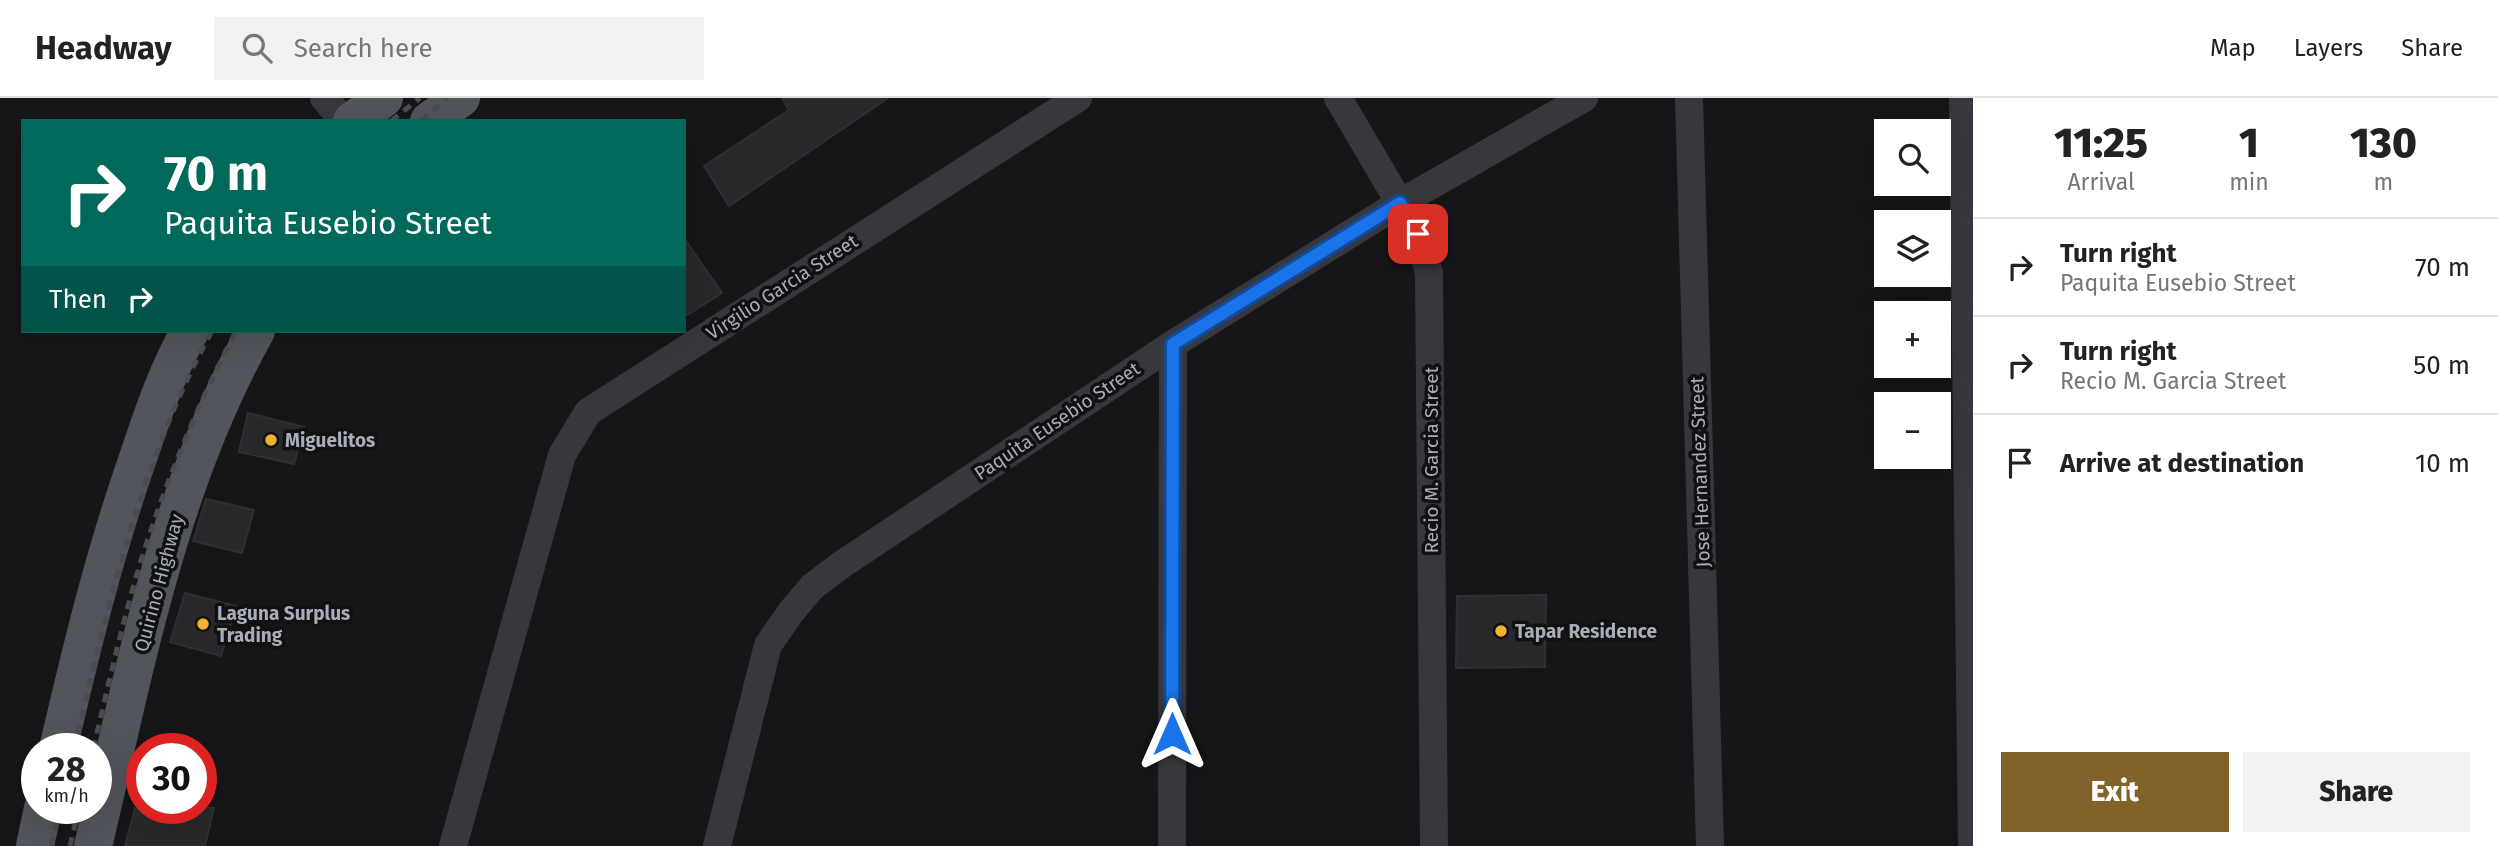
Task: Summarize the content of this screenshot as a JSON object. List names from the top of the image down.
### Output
{
  "streets": {
    "main road": ["Quirino Highway"],
    "street": [
      "Virgilio Garcia Street",
      "Paquita Eusebio Street",
      "Recio M. Garcia Street",
      "Jose Hernandez Street"
    ]
  },
  "crossings": [
    ["Paquita Eusebio Street", "Recio M. Garcia Street"]
  ],
  "places": ["Miguelitos", "Laguna Surplus Trading", "Tapar Residence"],
  "page": {
    "header": "Headway",
    "search": "Search here",
    "nav": ["Map", "Layers", "Share"],
    "eta": [
      "11:25",
      "Arrival",
      "1",
      "min",
      "130",
      "m"
    ],
    "map_buttons": ["+", "−"],
    "turn": ["70 m", "Paquita Eusebio Street"],
    "list": [
      {
        "name": "Turn right",
        "note": "Paquita Eusebio Street",
        "value": "70 m"
      },
      {
        "name": "Turn right",
        "note": "Recio M. Garcia Street",
        "value": "50 m"
      },
      {
        "name": "Arrive at destination",
        "value": "10 m"
      }
    ],
    "then": "Then",
    "speed": "28 km/h",
    "limit": "30",
    "buttons": ["Exit", "Share"]
  }
}
